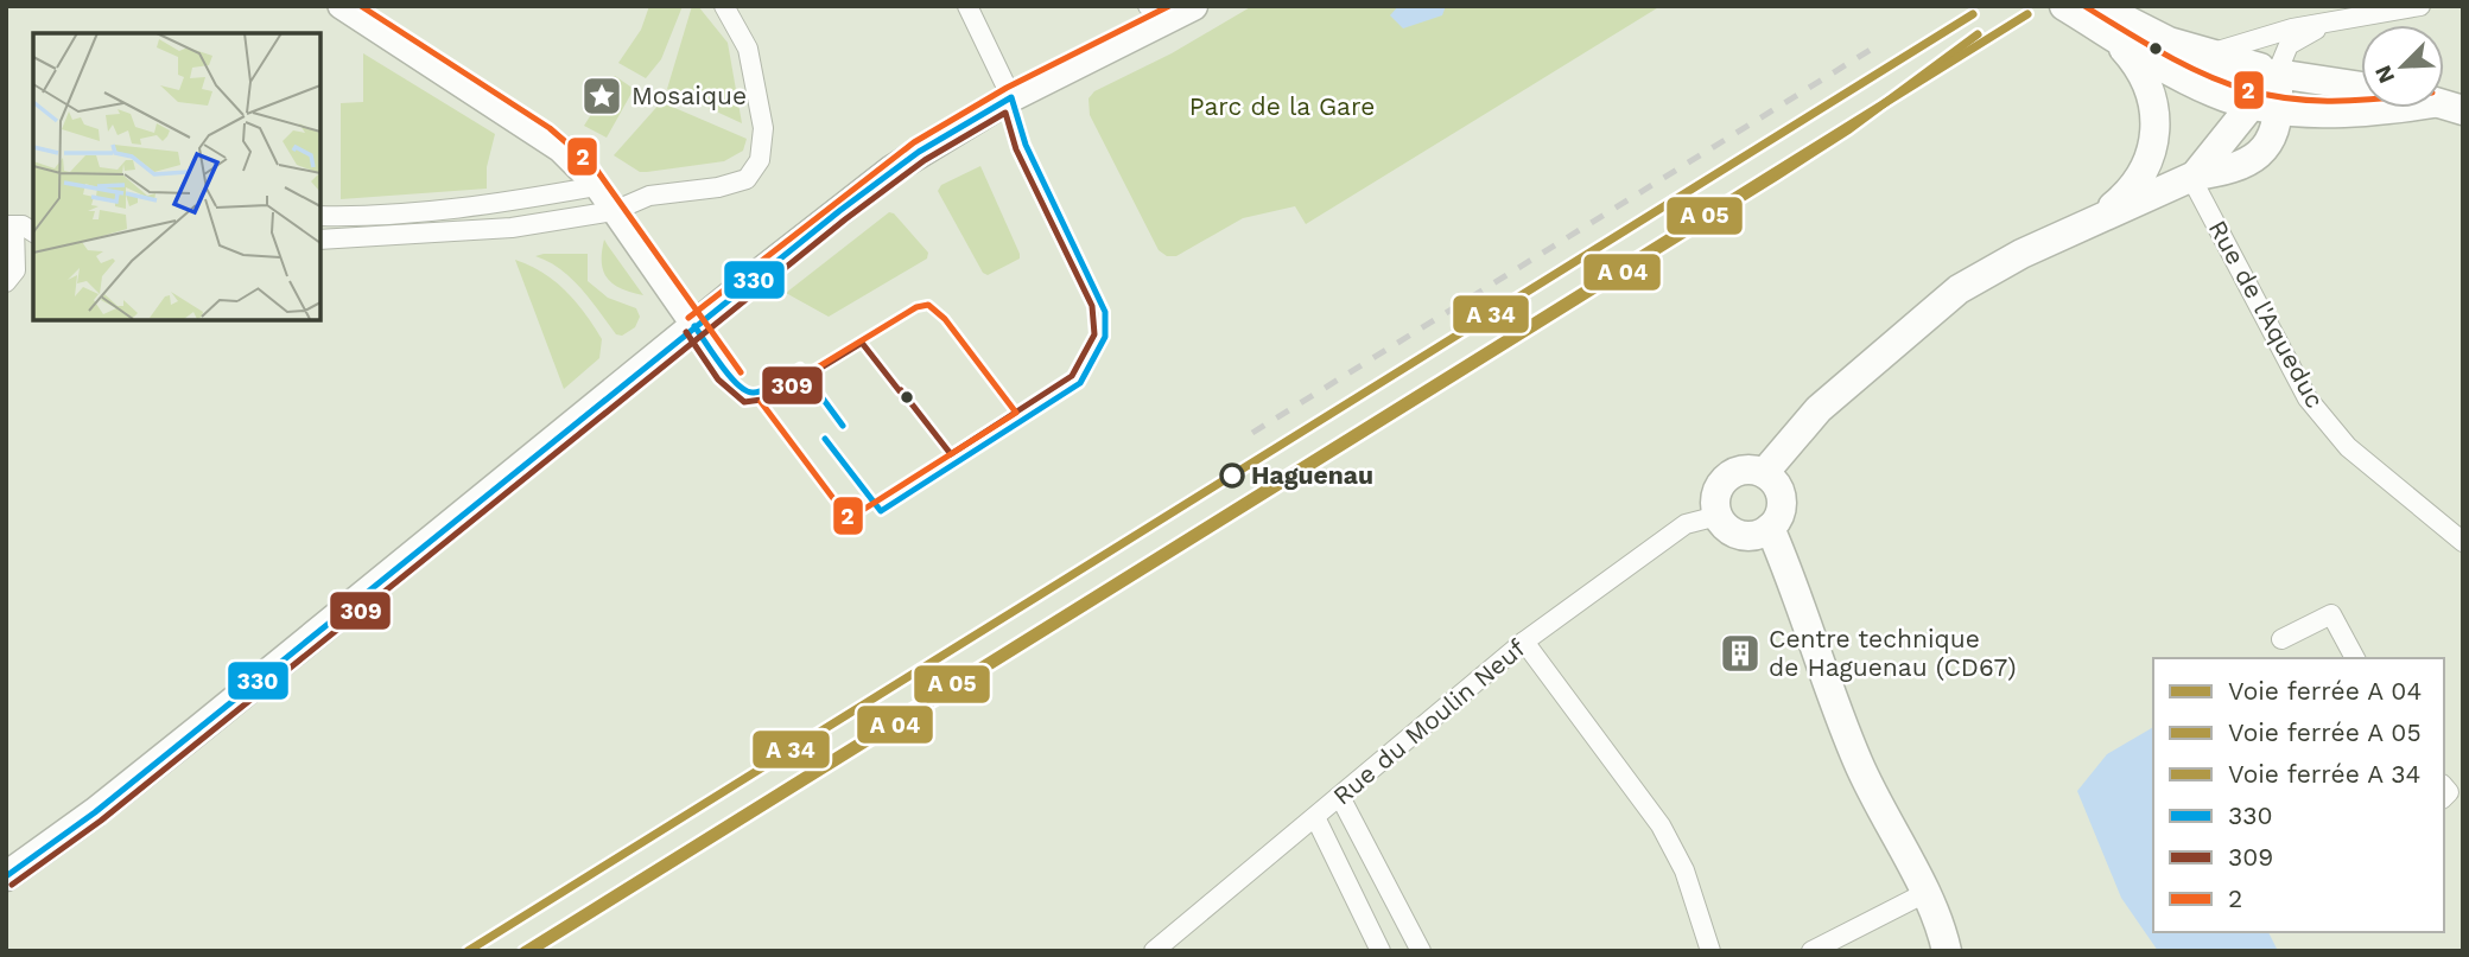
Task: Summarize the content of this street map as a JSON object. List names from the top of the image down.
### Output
{
  "streets": {
    "street": ["Rue de l'Aqueduc", "Rue du Moulin Neuf"]
  },
  "parks": ["Parc de la Gare"],
  "places": {
    "place": ["Mosaique"],
    "other": ["Haguenau"],
    "building": ["Centre technique de Haguenau (CD67)"]
  },
  "lines": ["transit line 2", "transit line 330", "transit line 309"],
  "legend": [
    "Voie ferrée A 04",
    "Voie ferrée A 05",
    "Voie ferrée A 34",
    "330",
    "309",
    "2"
  ],
  "north": "bottom left"
}
